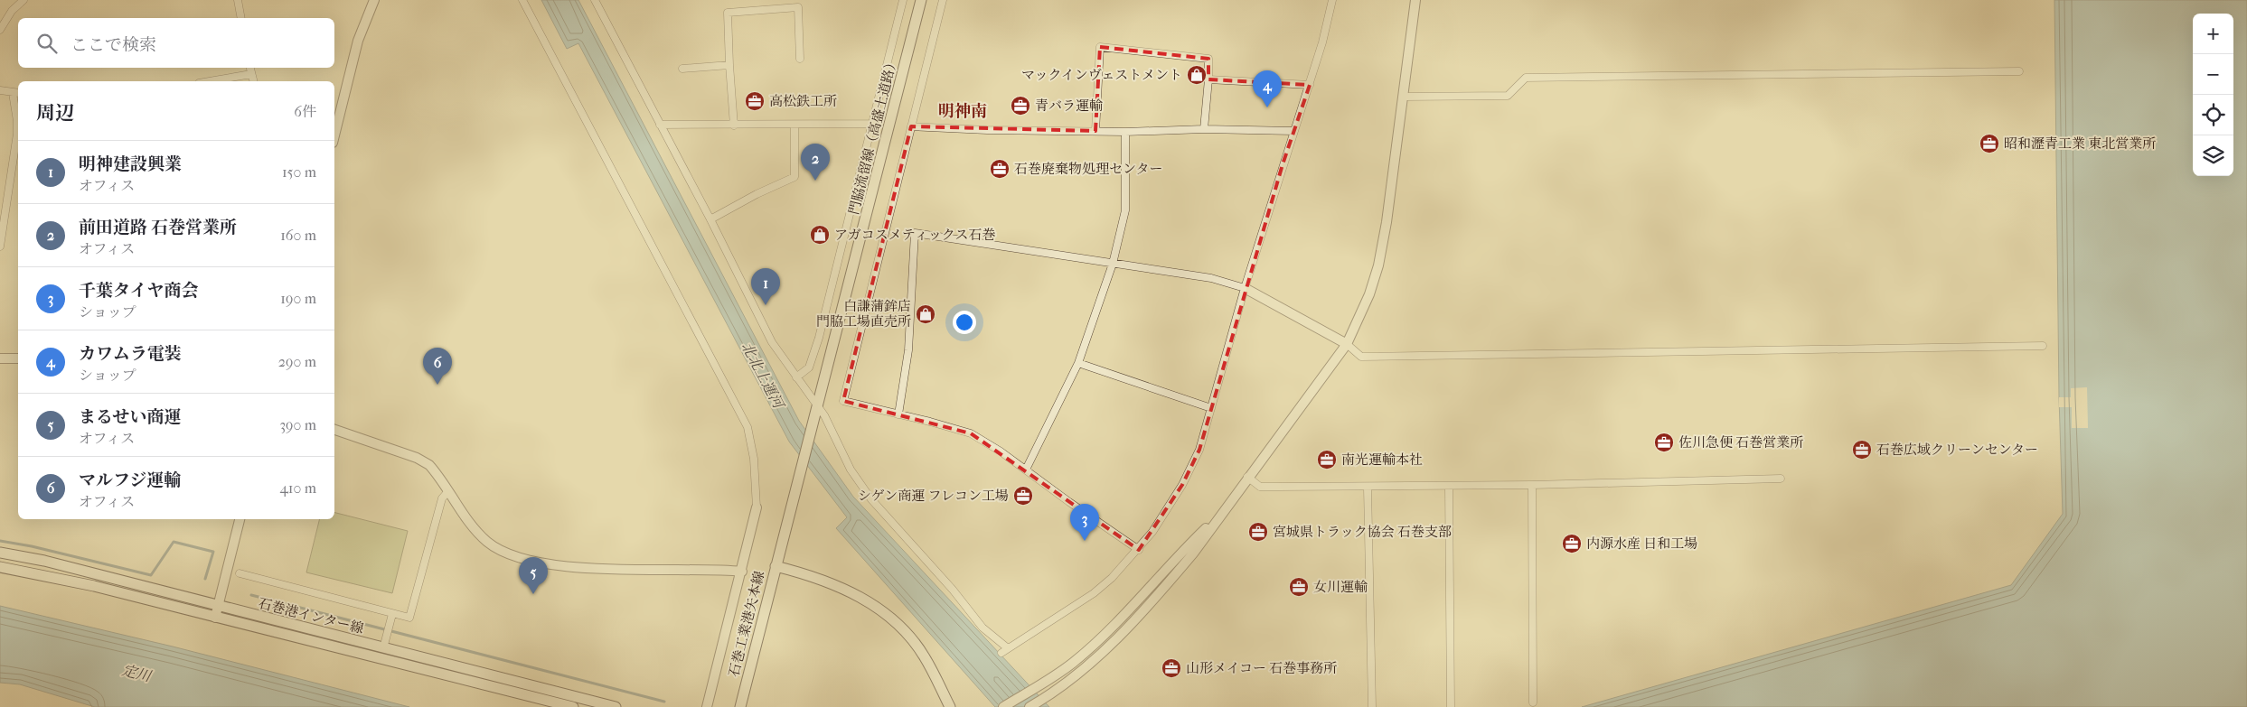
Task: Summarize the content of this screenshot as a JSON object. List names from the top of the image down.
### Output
{
  "streets": {
    "main road": ["門脇流留線（高盛土道路）", "石巻港インター線", "石巻工業港矢本線"]
  },
  "crossings": [
    ["門脇流留線（高盛土道路）", "石巻工業港矢本線"]
  ],
  "districts": ["明神南"],
  "water": ["北北上運河", "定川"],
  "places": {
    "shop": ["マックインヴェストメント", "アガコスメティックス石巻", "白謙蒲鉾店 門脇工場直売所"],
    "office": [
      "高松鉄工所",
      "青バラ運輸",
      "昭和瀝青工業 東北営業所",
      "石巻廃棄物処理センター",
      "佐川急便 石巻営業所",
      "石巻広域クリーンセンター",
      "南光運輸本社",
      "シゲン商運 フレコン工場",
      "宮城県トラック協会 石巻支部",
      "内源水産 日和工場",
      "女川運輸",
      "山形メイコー 石巻事務所"
    ]
  },
  "page": {
    "map_buttons": ["+", "−"],
    "search": "ここで検索",
    "pins": [
      "4",
      "2",
      "1",
      "6",
      "3",
      "5"
    ],
    "heading": ["周辺", "6件"],
    "list": [
      {
        "mark": "1",
        "name": "明神建設興業",
        "note": "オフィス",
        "value": "150 m"
      },
      {
        "mark": "2",
        "name": "前田道路 石巻営業所",
        "note": "オフィス",
        "value": "160 m"
      },
      {
        "mark": "3",
        "name": "千葉タイヤ商会",
        "note": "ショップ",
        "value": "190 m"
      },
      {
        "mark": "4",
        "name": "カワムラ電装",
        "note": "ショップ",
        "value": "290 m"
      },
      {
        "mark": "5",
        "name": "まるせい商運",
        "note": "オフィス",
        "value": "390 m"
      },
      {
        "mark": "6",
        "name": "マルフジ運輸",
        "note": "オフィス",
        "value": "410 m"
      }
    ]
  }
}
